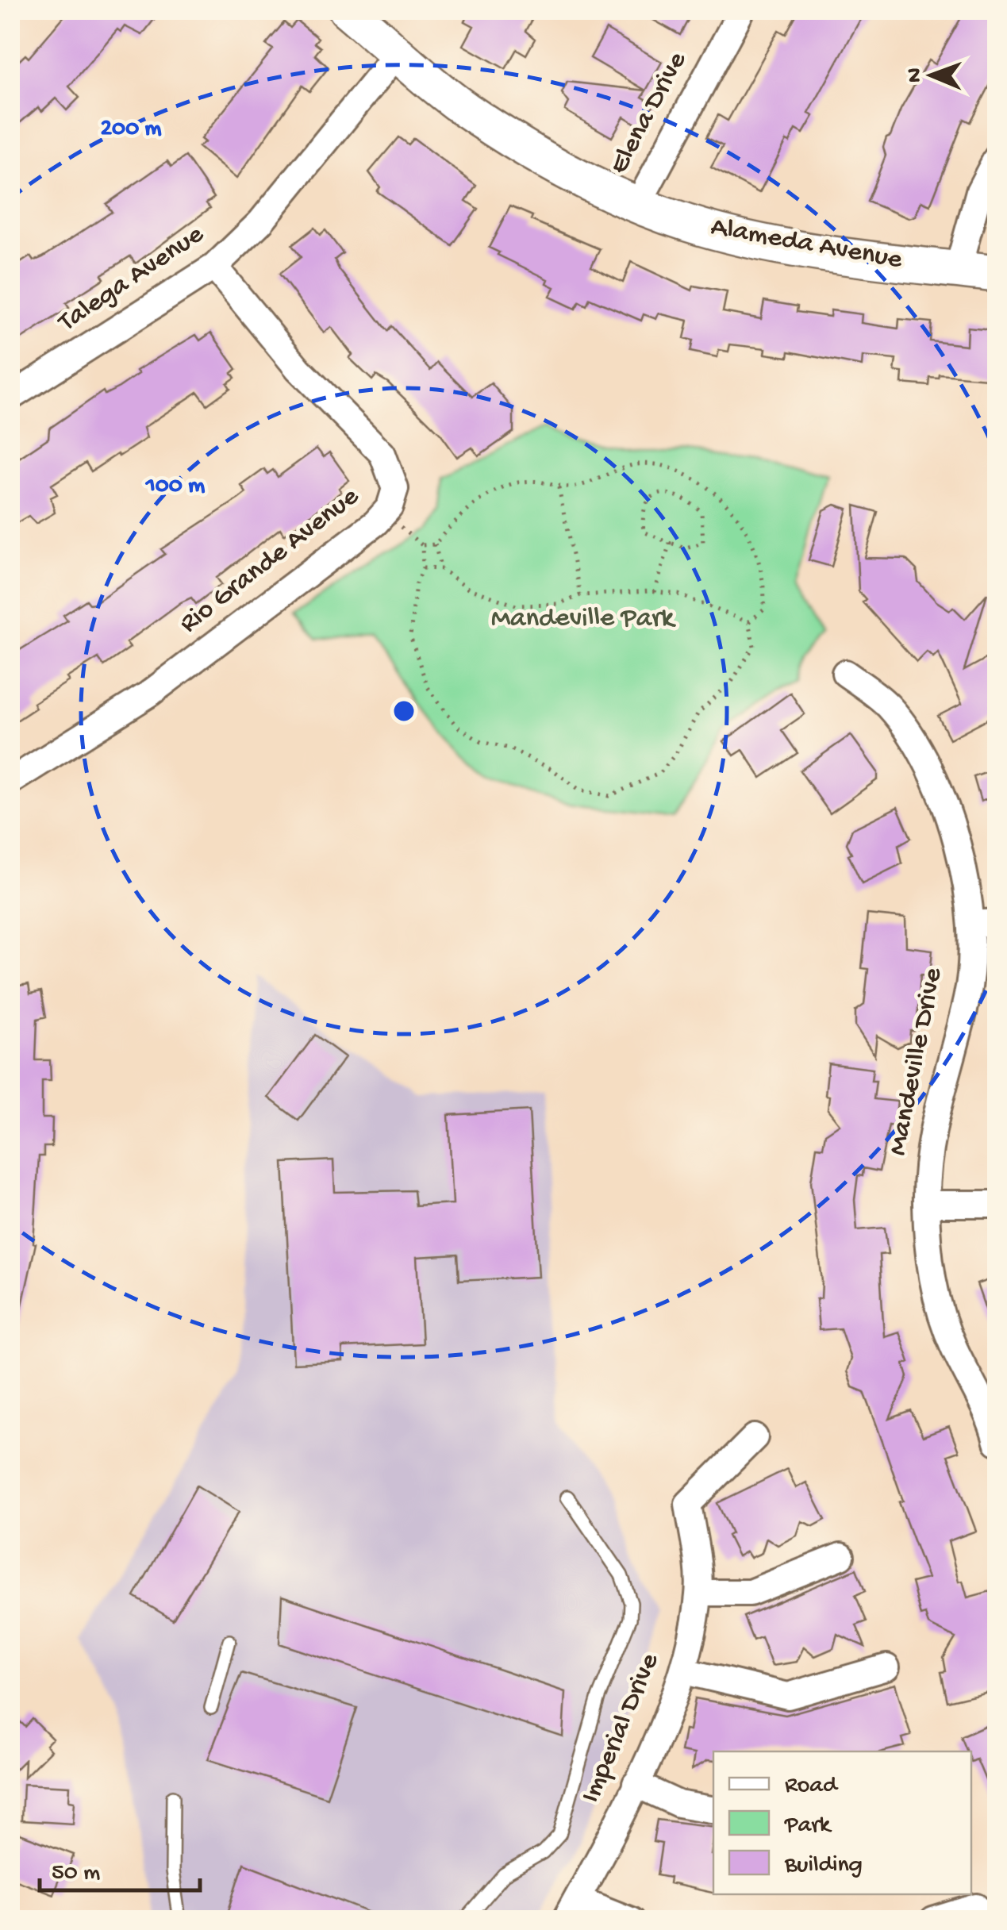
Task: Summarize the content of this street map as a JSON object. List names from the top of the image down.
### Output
{
  "streets": {
    "street": [
      "Elena Drive",
      "Alameda Avenue",
      "Talega Avenue",
      "Rio Grande Avenue",
      "Mandeville Drive",
      "Imperial Drive"
    ]
  },
  "crossings": [
    ["Elena Drive", "Alameda Avenue"],
    ["Alameda Avenue", "Talega Avenue"],
    ["Talega Avenue", "Rio Grande Avenue"]
  ],
  "parks": ["Mandeville Park"],
  "legend": ["Road", "Park", "Building"],
  "scale_bar": "50 m",
  "north": "left",
  "rings": ["200 m", "100 m"]
}
